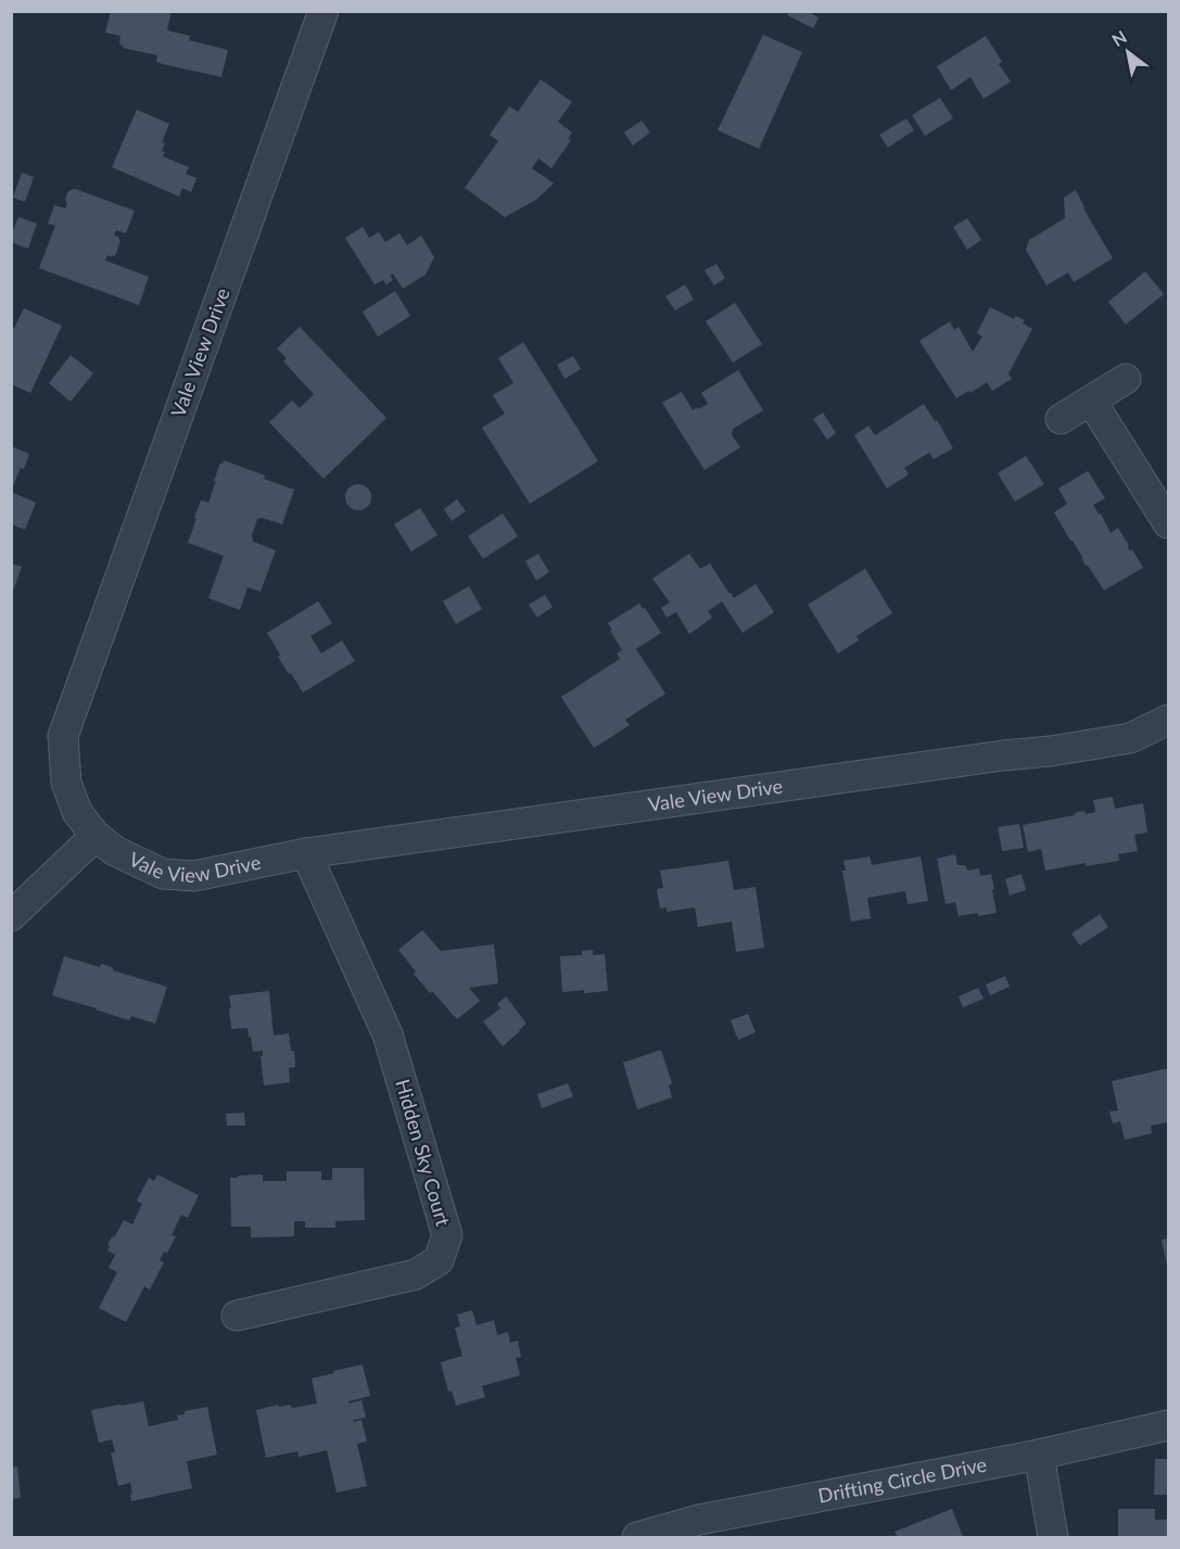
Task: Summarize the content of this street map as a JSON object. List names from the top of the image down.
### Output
{
  "streets": {
    "street": ["Vale View Drive", "Hidden Sky Court", "Drifting Circle Drive"]
  },
  "crossings": [
    ["Vale View Drive", "Hidden Sky Court"]
  ],
  "north": "top left"
}
